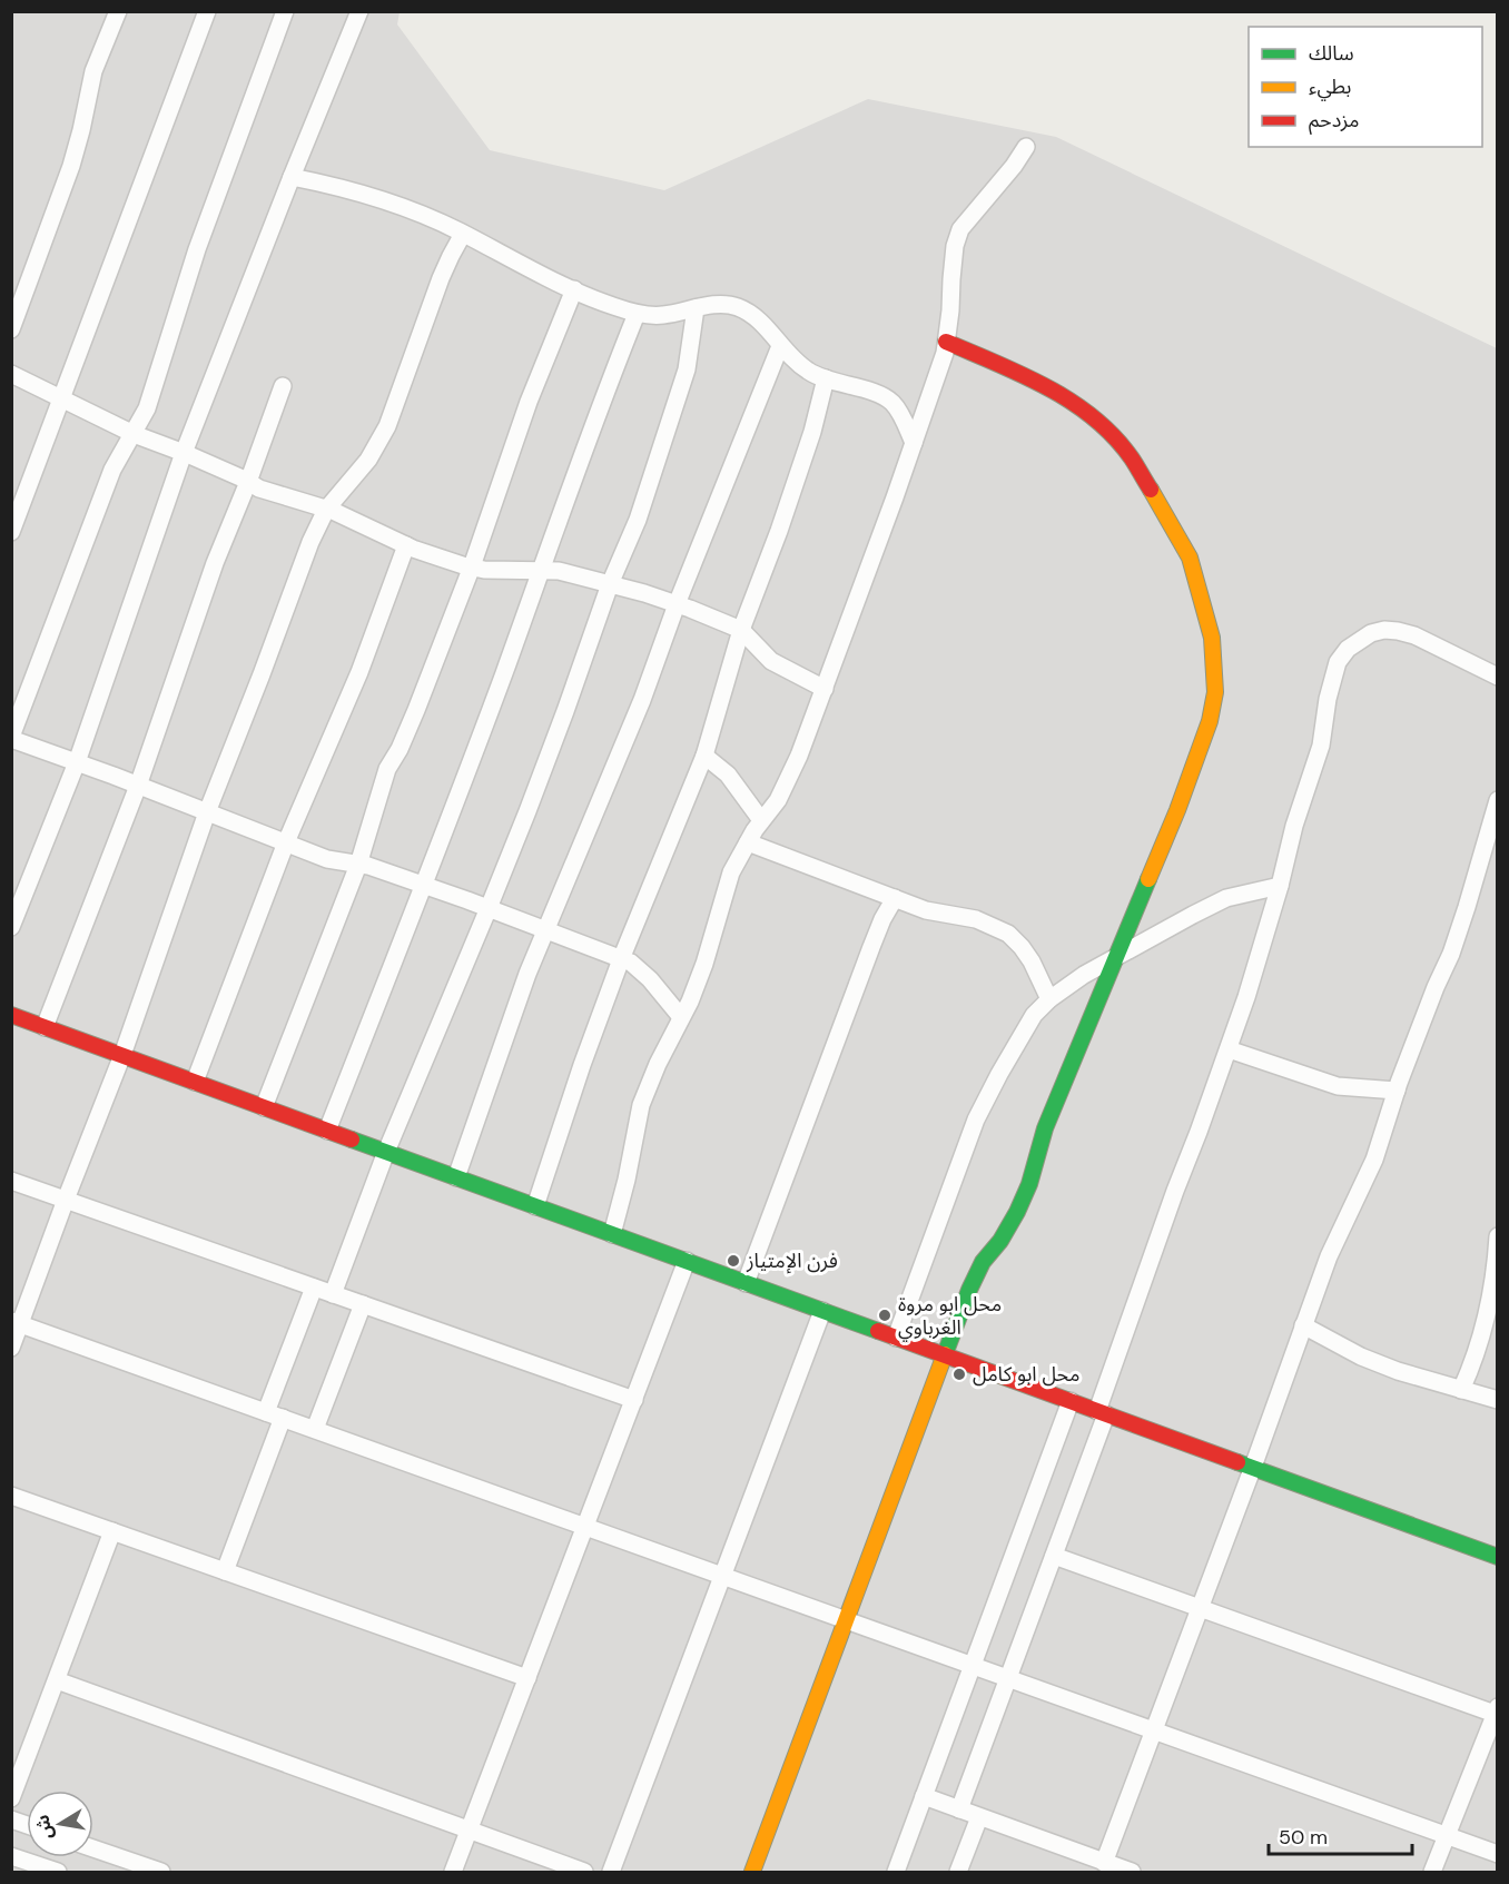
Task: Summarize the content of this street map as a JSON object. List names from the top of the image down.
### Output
{
  "places": ["فرن الإمتياز", "محل ابو مروة الغرباوي", "محل ابو كامل"],
  "legend": ["سالك", "بطيء", "مزدحم"],
  "scale_bar": "50 m",
  "north": "left"
}
